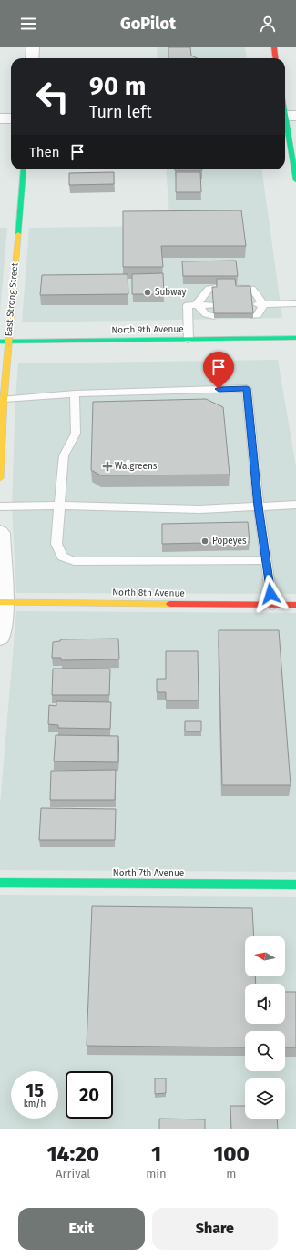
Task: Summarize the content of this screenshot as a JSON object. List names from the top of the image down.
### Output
{
  "streets": {
    "street": [
      "East Strong Street",
      "North 9th Avenue",
      "North 8th Avenue",
      "North 7th Avenue"
    ]
  },
  "crossings": [
    ["East Strong Street", "North 9th Avenue"]
  ],
  "places": {
    "other": ["Subway", "Popeyes"],
    "health": ["Walgreens"]
  },
  "north": "left",
  "page": {
    "header": "GoPilot",
    "turn": ["90 m", "Turn left"],
    "then": "Then",
    "speed": "15 km/h",
    "limit": "20",
    "eta": [
      "14:20",
      "Arrival",
      "1",
      "min",
      "100",
      "m"
    ],
    "buttons": ["Exit", "Share"]
  }
}
